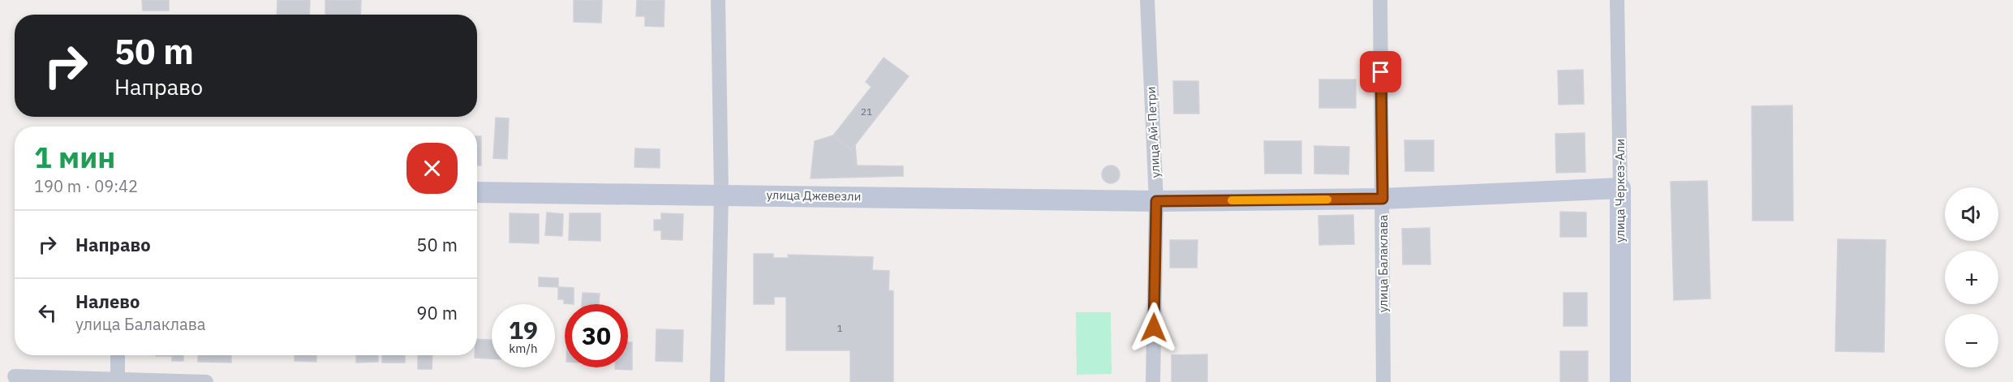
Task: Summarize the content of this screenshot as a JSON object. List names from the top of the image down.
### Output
{
  "streets": {
    "street": [
      "улица Ай-Петри",
      "улица Черкез-Али",
      "улица Джевезли",
      "улица Балаклава"
    ]
  },
  "crossings": [
    ["улица Ай-Петри", "улица Джевезли"],
    ["улица Черкез-Али", "улица Джевезли"],
    ["улица Джевезли", "улица Балаклава"]
  ],
  "house_numbers": ["21", "1"],
  "page": {
    "turn": ["50 m", "Направо"],
    "heading": ["1 мин", "190 m · 09:42"],
    "map_buttons": ["+", "−"],
    "list": [
      {
        "name": "Направо",
        "value": "50 m"
      },
      {
        "name": "Налево",
        "note": "улица Балаклава",
        "value": "90 m"
      }
    ],
    "speed": "19 km/h",
    "limit": "30"
  }
}
